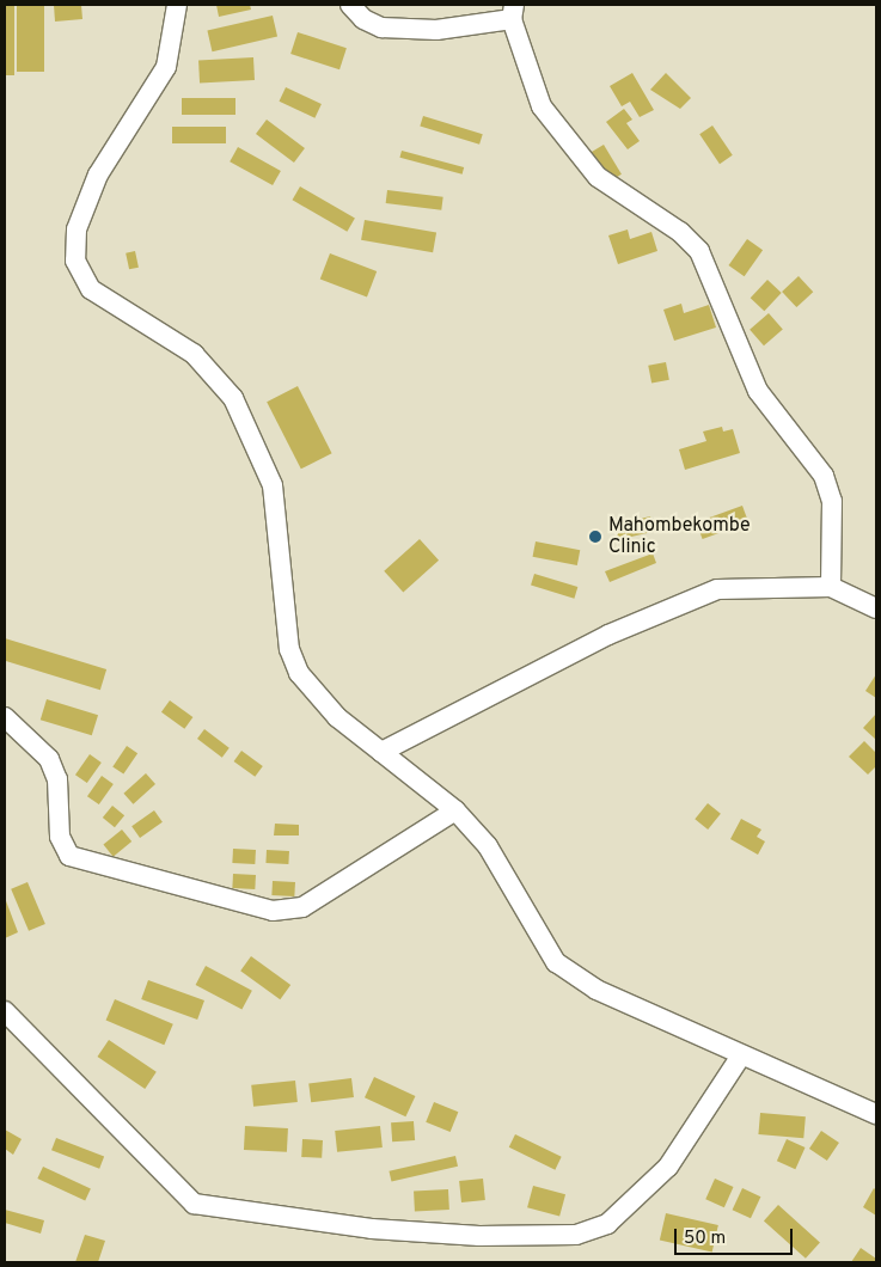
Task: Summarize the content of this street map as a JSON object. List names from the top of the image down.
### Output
{
  "places": ["Mahombekombe Clinic"],
  "scale_bar": "50 m"
}
